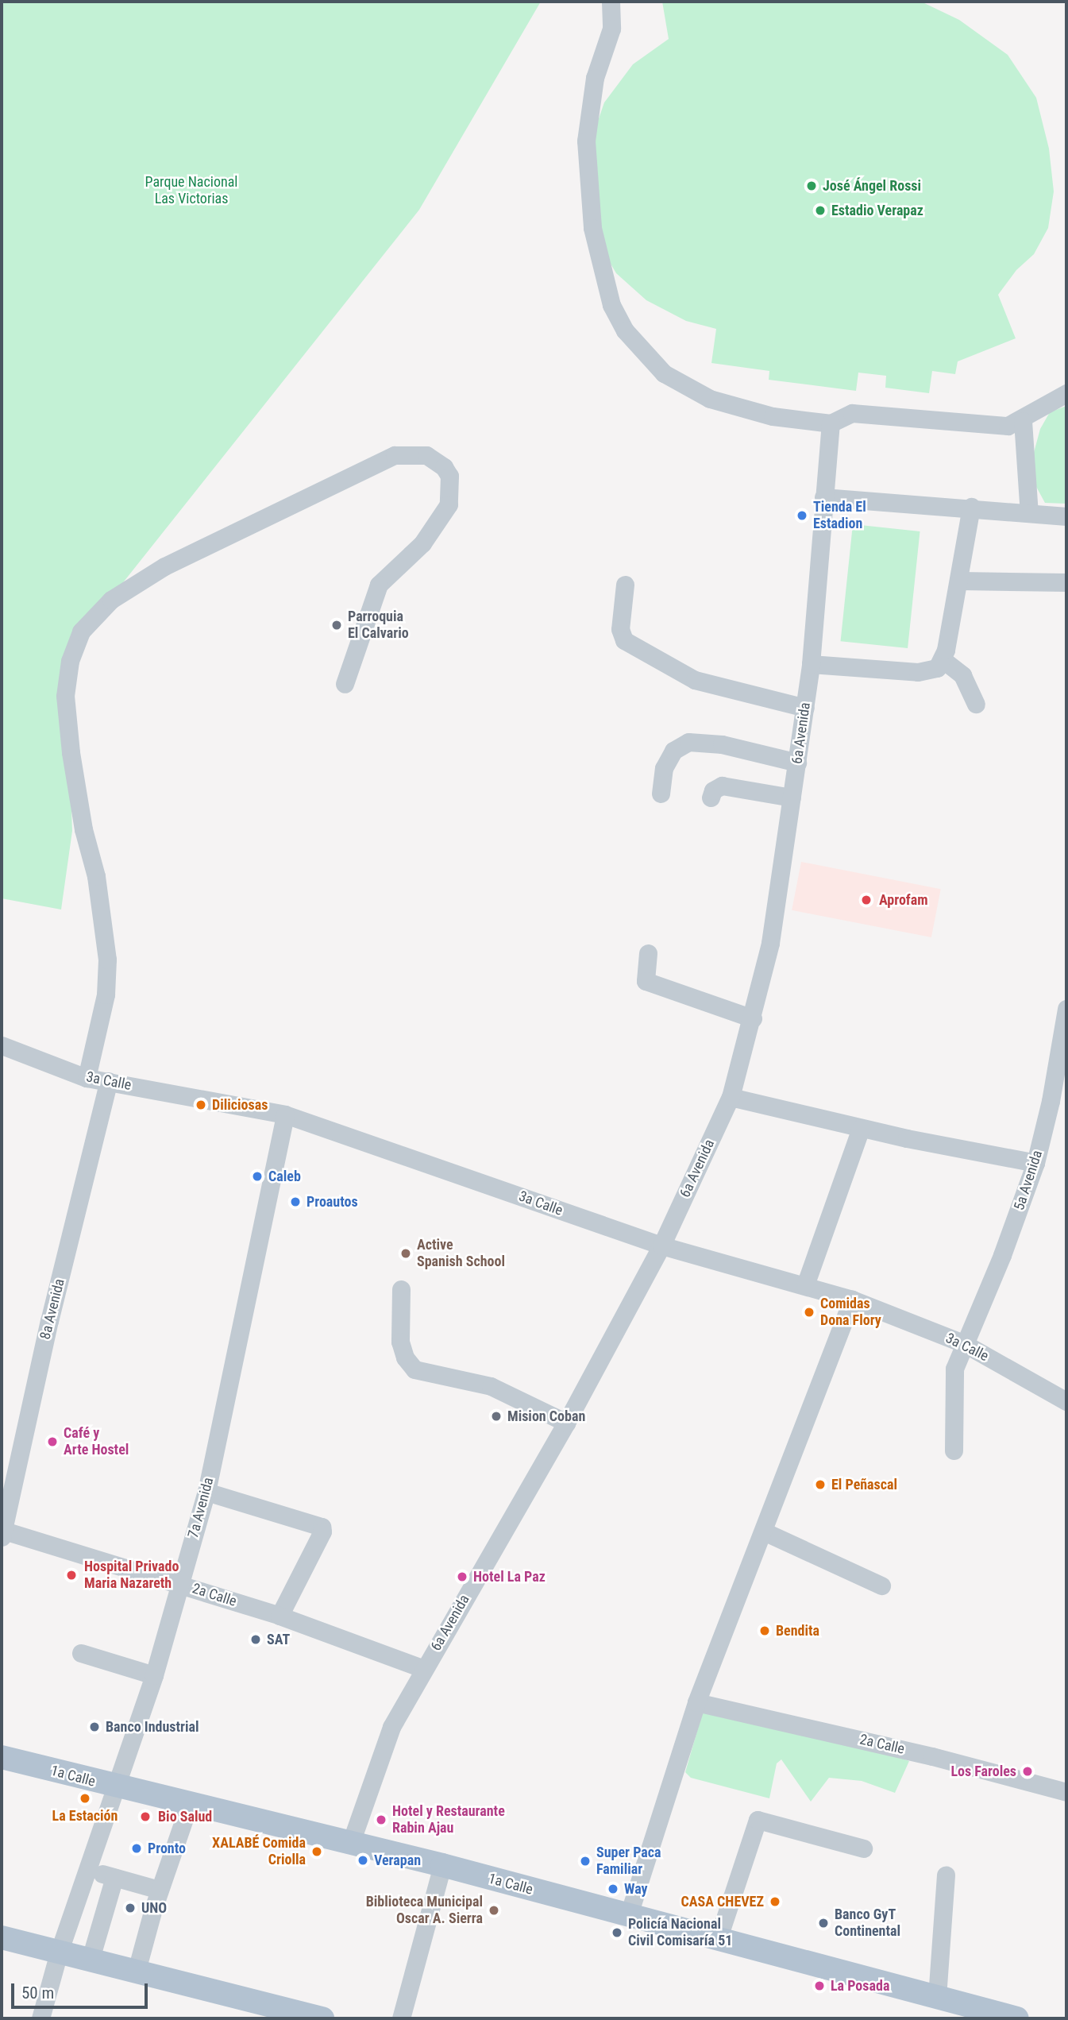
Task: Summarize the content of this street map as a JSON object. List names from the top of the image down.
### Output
{
  "streets": {
    "main road": ["1a Calle"],
    "street": [
      "6a Avenida",
      "3a Calle",
      "5a Avenida",
      "8a Avenida",
      "7a Avenida",
      "2a Calle"
    ]
  },
  "crossings": [
    ["6a Avenida", "3a Calle"],
    ["6a Avenida", "2a Calle"],
    ["6a Avenida", "1a Calle"],
    ["3a Calle", "5a Avenida"],
    ["3a Calle", "8a Avenida"],
    ["3a Calle", "7a Avenida"],
    ["8a Avenida", "2a Calle"],
    ["7a Avenida", "2a Calle"],
    ["7a Avenida", "1a Calle"]
  ],
  "parks": ["Parque Nacional Las Victorias"],
  "places": [
    "José Ángel Rossi",
    "Estadio Verapaz",
    "Tienda El Estadion",
    "Parroquia El Calvario",
    "Aprofam",
    "Diliciosas",
    "Caleb",
    "Proautos",
    "Active Spanish School",
    "Comidas Dona Flory",
    "Mision Coban",
    "Café y Arte Hostel",
    "El Peñascal",
    "Hospital Privado Maria Nazareth",
    "Hotel La Paz",
    "Bendita",
    "SAT",
    "Banco Industrial",
    "Los Faroles",
    "La Estación",
    "Bio Salud",
    "Hotel y Restaurante Rabin Ajau",
    "Pronto",
    "XALABÉ Comida Criolla",
    "Verapan",
    "Super Paca Familiar",
    "Way",
    "CASA CHEVEZ",
    "UNO",
    "Biblioteca Municipal Oscar A. Sierra",
    "Banco GyT Continental",
    "Policía Nacional Civil Comisaría 51",
    "La Posada"
  ],
  "scale_bar": "50 m"
}
